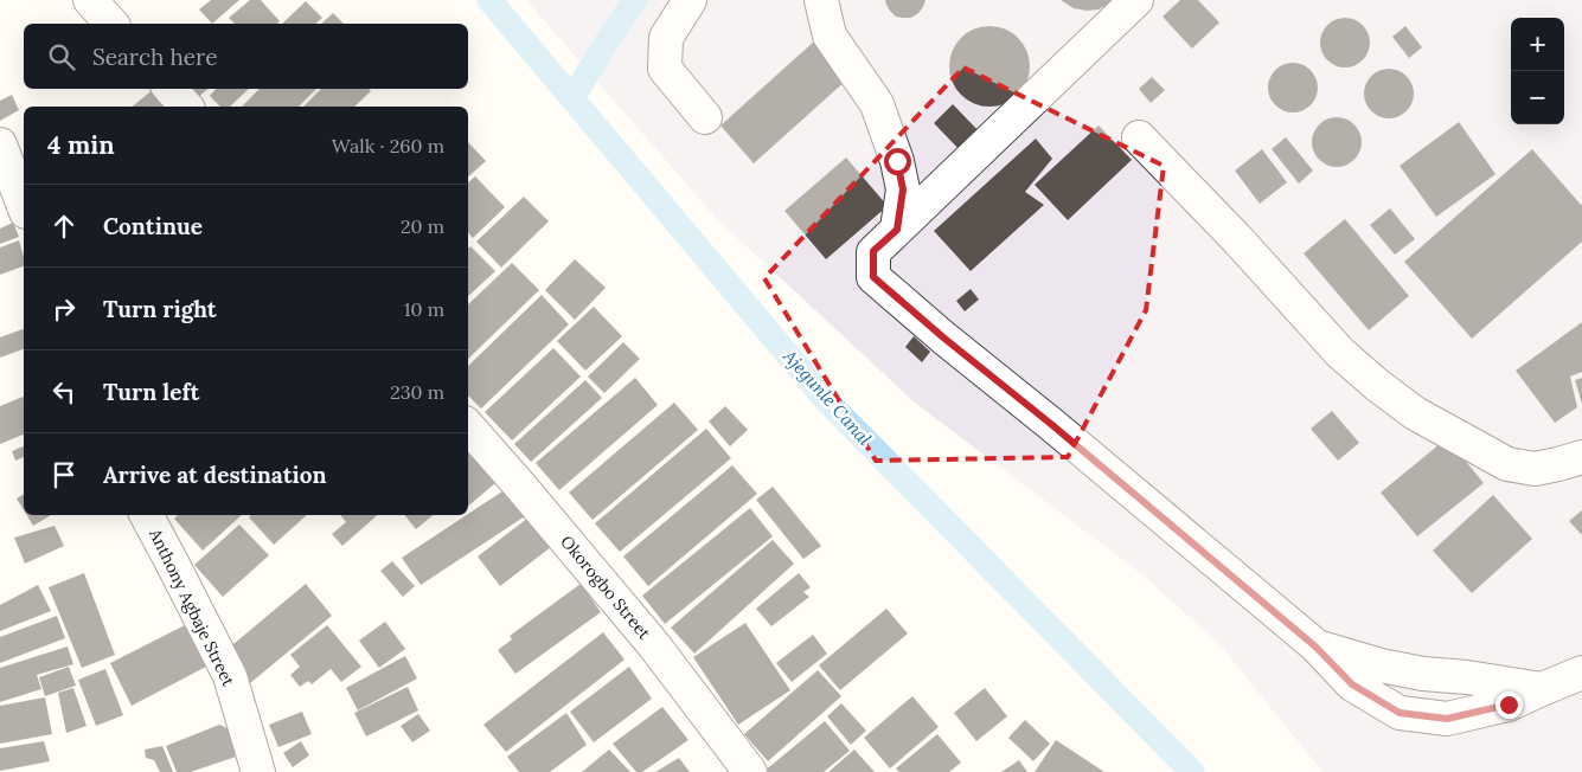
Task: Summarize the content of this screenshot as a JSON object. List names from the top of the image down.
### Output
{
  "streets": {
    "street": ["Okorogbo Street", "Anthony Agbaje Street"]
  },
  "water": ["Ajegunle Canal"],
  "page": {
    "map_buttons": ["+", "−"],
    "search": "Search here",
    "heading": ["4 min", "Walk · 260 m"],
    "list": [
      ["Continue", "20 m"],
      ["Turn right", "10 m"],
      ["Turn left", "230 m"],
      "Arrive at destination"
    ]
  }
}
